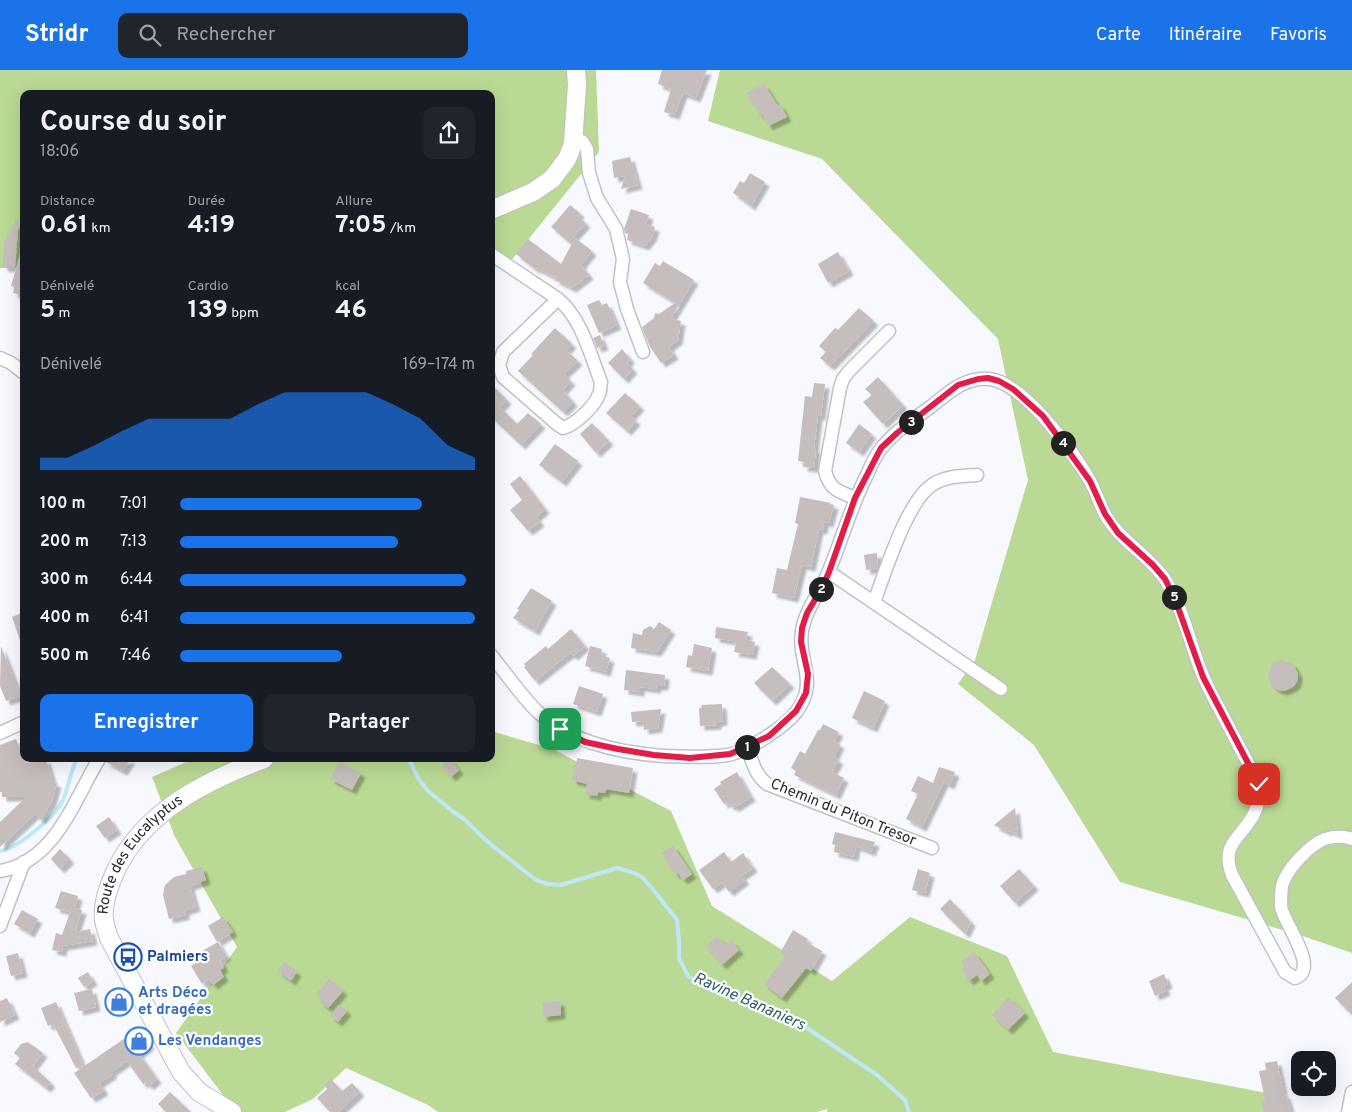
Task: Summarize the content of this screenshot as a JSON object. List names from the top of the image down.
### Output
{
  "streets": {
    "main road": ["Route des Eucalyptus"],
    "street": ["Chemin du Piton Tresor"]
  },
  "water": ["Ravine Bananiers"],
  "places": {
    "bus stop": ["Palmiers"],
    "shop": ["Arts Déco et dragées", "Les Vendanges"]
  },
  "page": {
    "header": "Stridr",
    "search": "Rechercher",
    "nav": ["Carte", "Itinéraire", "Favoris"],
    "heading": ["Course du soir", "18:06"],
    "stats": [
      ["Distance", "0.61 km"],
      ["Durée", "4:19"],
      ["Allure", "7:05 /km"],
      ["Dénivelé", "5 m"],
      ["Cardio", "139 bpm"],
      ["kcal", "46"]
    ],
    "chart": ["Dénivelé", "169–174 m"],
    "pins": [
      "3",
      "4",
      "2",
      "5",
      "1"
    ],
    "list": [
      {
        "name": "100 m",
        "note": "7:01"
      },
      {
        "name": "200 m",
        "note": "7:13"
      },
      {
        "name": "300 m",
        "note": "6:44"
      },
      {
        "name": "400 m",
        "note": "6:41"
      },
      {
        "name": "500 m",
        "note": "7:46"
      }
    ],
    "buttons": ["Enregistrer", "Partager"]
  }
}
